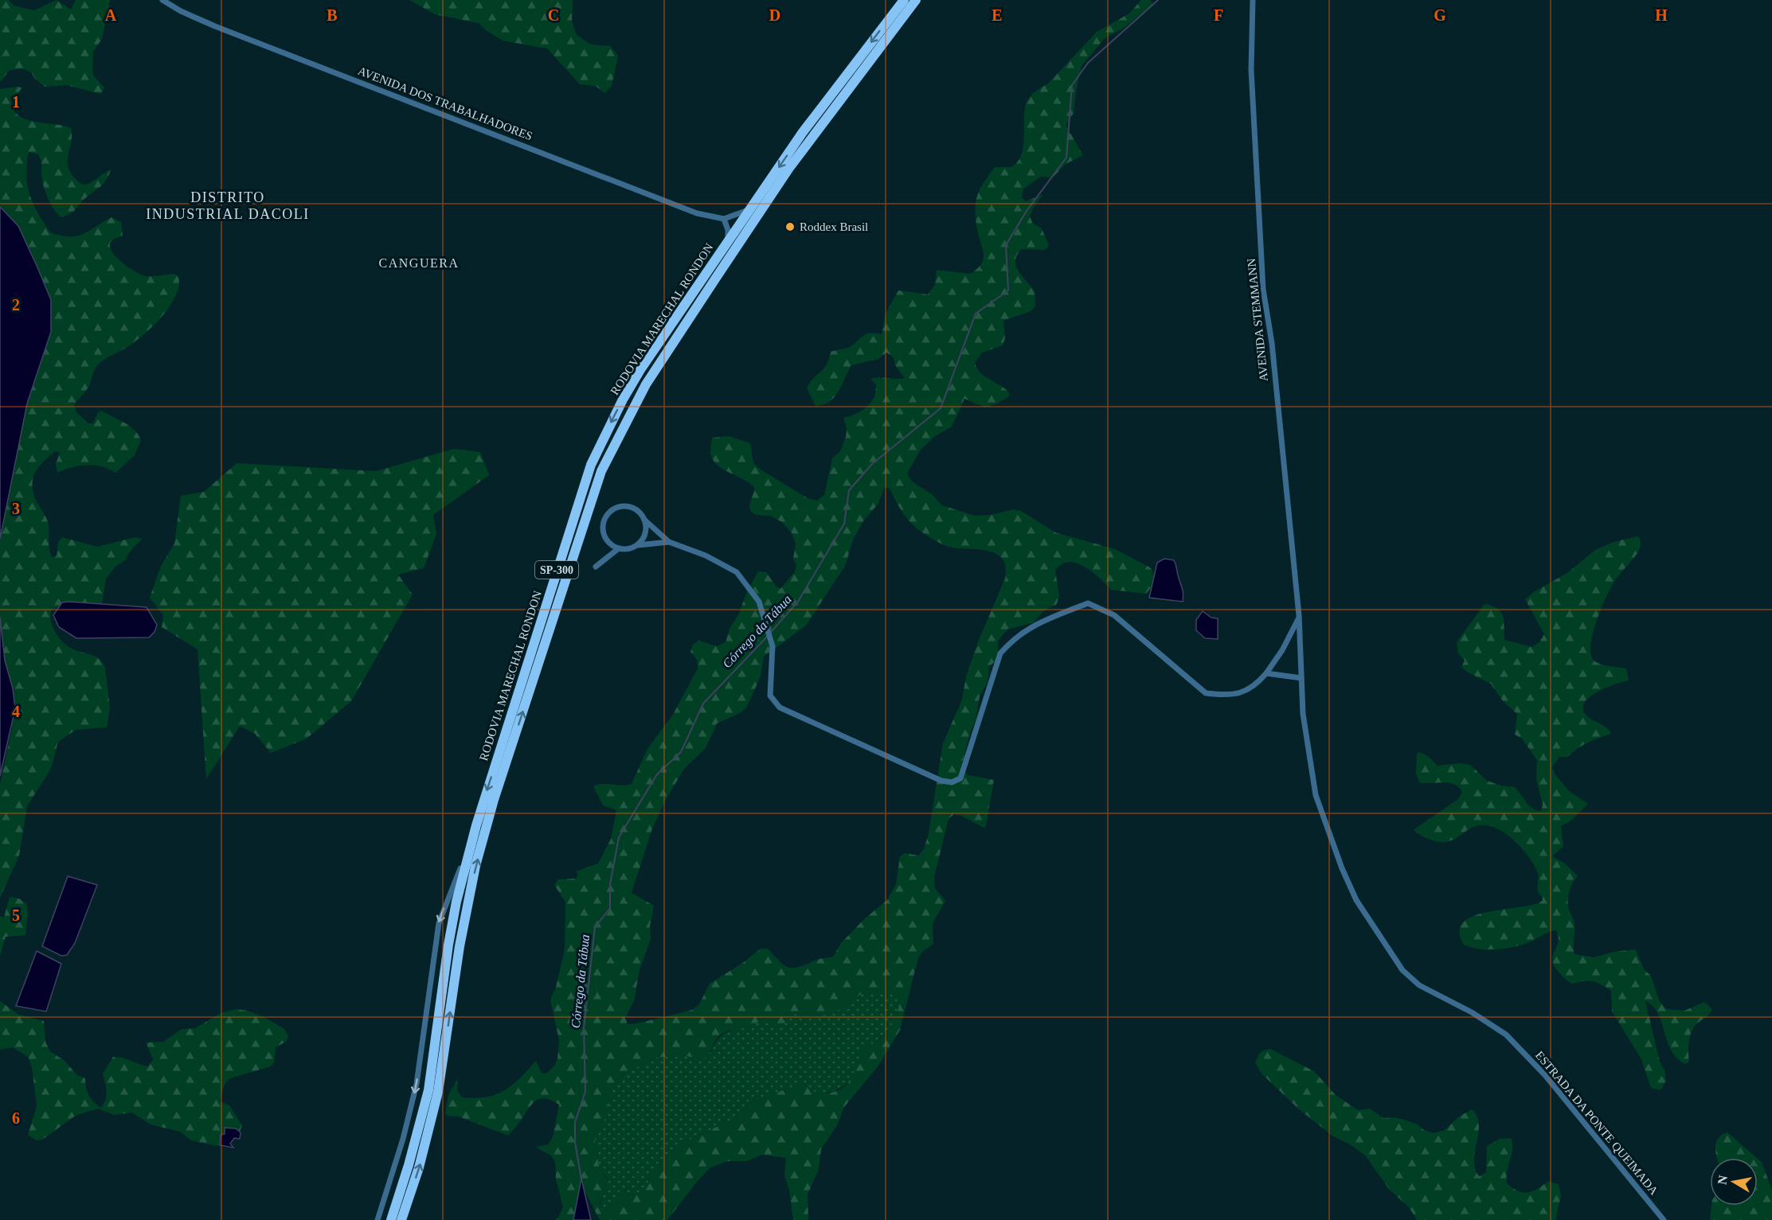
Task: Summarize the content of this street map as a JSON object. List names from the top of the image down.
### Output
{
  "streets": {
    "highway": ["RODOVIA MARECHAL RONDON", "SP-300"],
    "street": ["AVENIDA DOS TRABALHADORES", "AVENIDA STEMMANN", "ESTRADA DA PONTE QUEIMADA"]
  },
  "crossings": [
    ["AVENIDA STEMMANN", "ESTRADA DA PONTE QUEIMADA"]
  ],
  "districts": ["DISTRITO INDUSTRIAL DACOLI", "CANGUERA"],
  "water": ["Córrego da Tábua"],
  "places": ["Roddex Brasil"],
  "north": "left",
  "grid": {
    "columns": [
      "A",
      "B",
      "C",
      "D",
      "E",
      "F",
      "G",
      "H"
    ],
    "rows": [
      "1",
      "2",
      "3",
      "4",
      "5",
      "6"
    ]
  }
}
